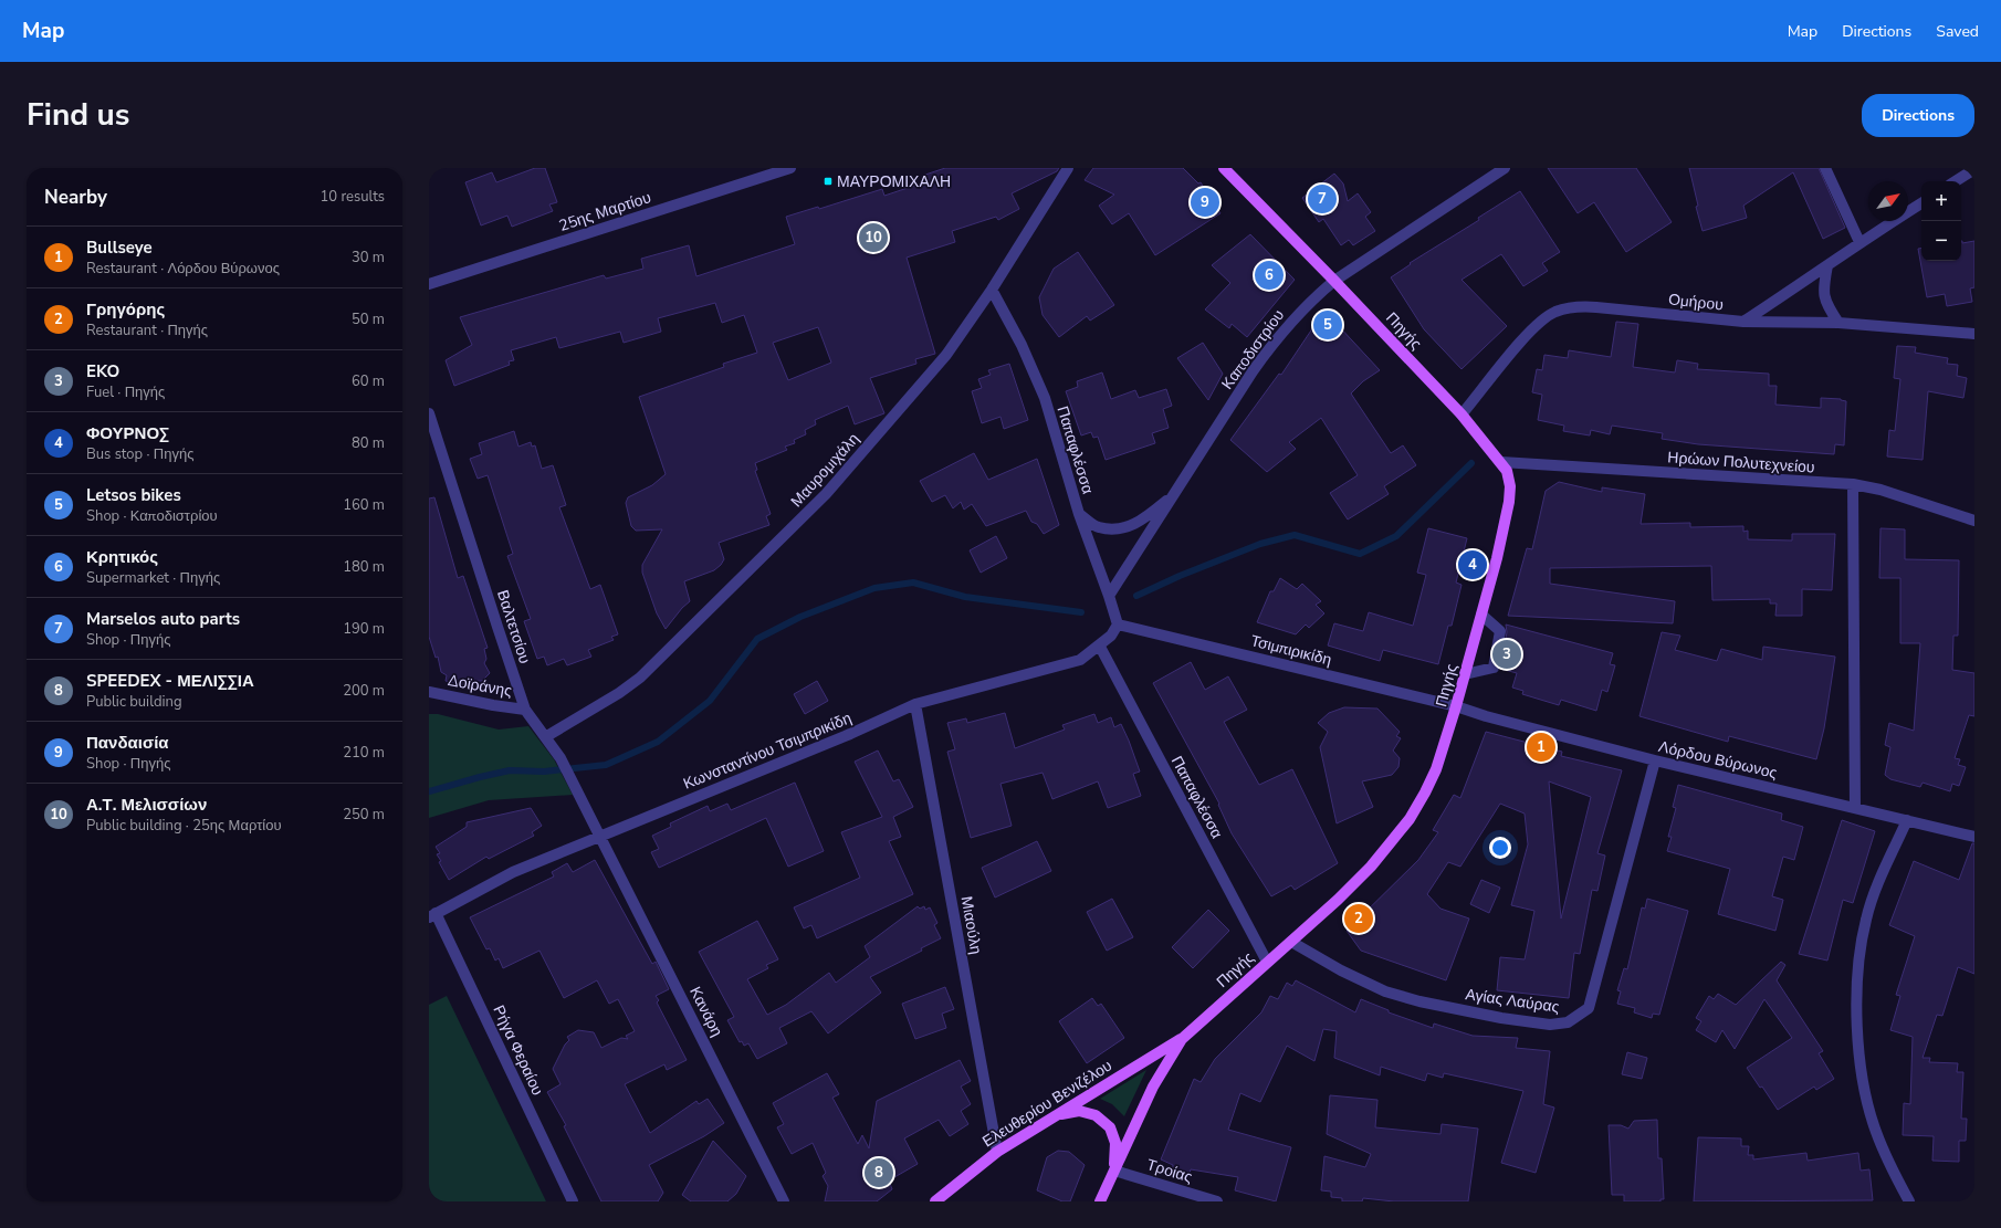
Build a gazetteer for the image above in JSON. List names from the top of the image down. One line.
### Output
{"streets":{"main road":["Πηγής","Ελευθερίου Βενιζέλου"],"street":["25ης Μαρτίου","Ομήρου","Καποδιστρίου","Παπαφλέσσα","Ηρώων Πολυτεχνείου","Μαυρομιχάλη","Βαλτετσίου","Τσιμπιρικίδη","Δοϊράνης","Κωνσταντίνου Τσιμπρικίδη","Λόρδου Βύρωνος","Μιαούλη","Αγίας Λαύρας","Κανάρη","Ρήγα Φεραίου","Τροίας"]},"crossings":[["Ομήρου","Πηγής"],["Πηγής","Καποδιστρίου"],["Πηγής","Παπαφλέσσα"],["Πηγής","Ηρώων Πολυτεχνείου"],["Πηγής","Τσιμπιρικίδη"],["Πηγής","Λόρδου Βύρωνος"],["Πηγής","Αγίας Λαύρας"],["Πηγής","Ελευθερίου Βενιζέλου"],["Πηγής","Τροίας"],["Καποδιστρίου","Παπαφλέσσα"],["Παπαφλέσσα","Μαυρομιχάλη"],["Παπαφλέσσα","Τσιμπιρικίδη"],["Παπαφλέσσα","Κωνσταντίνου Τσιμπρικίδη"],["Μαυρομιχάλη","Βαλτετσίου"],["Βαλτετσίου","Δοϊράνης"],["Βαλτετσίου","Κωνσταντίνου Τσιμπρικίδη"],["Βαλτετσίου","Κανάρη"],["Τσιμπιρικίδη","Κωνσταντίνου Τσιμπρικίδη"],["Τσιμπιρικίδη","Λόρδου Βύρωνος"],["Κωνσταντίνου Τσιμπρικίδη","Μιαούλη"],["Κωνσταντίνου Τσιμπρικίδη","Κανάρη"],["Κωνσταντίνου Τσιμπρικίδη","Ρήγα Φεραίου"],["Λόρδου Βύρωνος","Αγίας Λαύρας"],["Μιαούλη","Ελευθερίου Βενιζέλου"]],"places":{"transit":["ΜΑΥΡΟΜΙΧΑΛΗ"]},"north":"top right","page":{"header":"Map","nav":["Map","Directions","Saved"],"title":"Find us","buttons":"Directions","heading":["Nearby","10 results"],"map_buttons":["+","−"],"pins":["7","9","10","6","5","4","3","1","2","8"],"list":[{"mark":"1","name":"Bullseye","note":"Restaurant · Λόρδου Βύρωνος","value":"30 m"},{"mark":"2","name":"Γρηγόρης","note":"Restaurant · Πηγής","value":"50 m"},{"mark":"3","name":"EKO","note":"Fuel · Πηγής","value":"60 m"},{"mark":"4","name":"ΦΟΥΡΝΟΣ","note":"Bus stop · Πηγής","value":"80 m"},{"mark":"5","name":"Letsos bikes","note":"Shop · Καποδιστρίου","value":"160 m"},{"mark":"6","name":"Κρητικός","note":"Supermarket · Πηγής","value":"180 m"},{"mark":"7","name":"Marselos auto parts","note":"Shop · Πηγής","value":"190 m"},{"mark":"8","name":"SPEEDEX - ΜΕΛΙΣΣΙΑ","note":"Public building","value":"200 m"},{"mark":"9","name":"Πανδαισία","note":"Shop · Πηγής","value":"210 m"},{"mark":"10","name":"Α.Τ. Μελισσίων","note":"Public building · 25ης Μαρτίου","value":"250 m"}]}}
